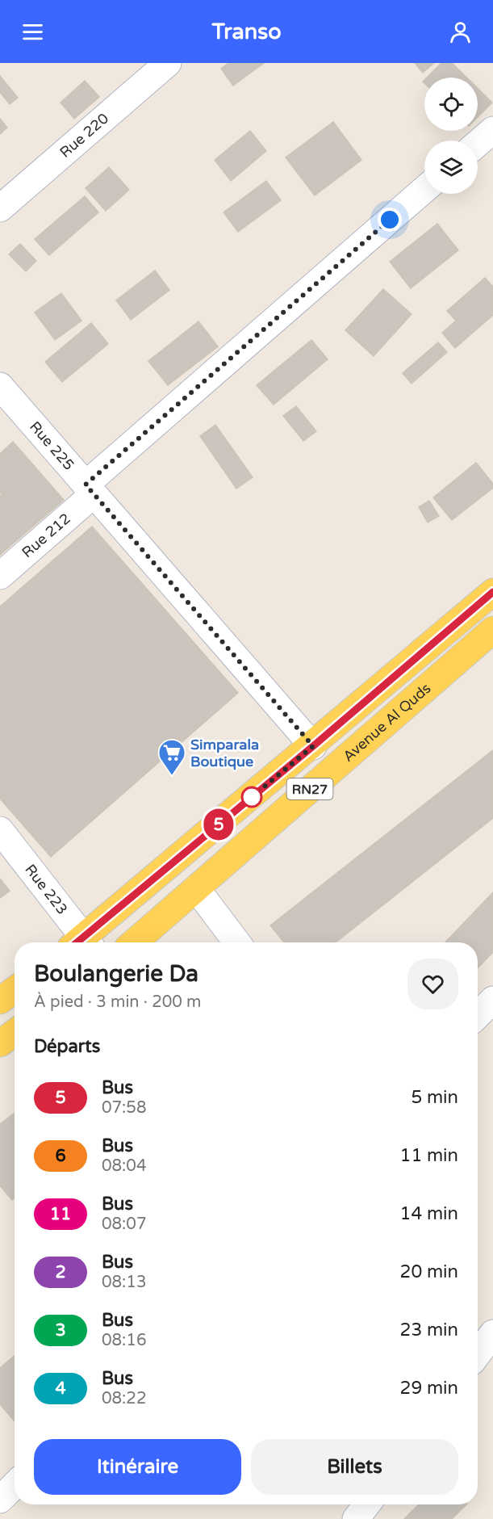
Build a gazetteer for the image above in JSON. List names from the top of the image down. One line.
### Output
{"streets":{"main road":["Avenue Al Quds","RN27"],"street":["Rue 220","Rue 225","Rue 212","Rue 223"]},"crossings":[["Rue 225","Rue 212"],["Rue 225","Avenue Al Quds"]],"places":{"supermarket":["Simparala Boutique"]},"lines":["bus line 5"],"page":{"header":"Transo","on_map":"5","heading":[["Boulangerie Da","À pied · 3 min · 200 m"],"Départs"],"list":[{"mark":"5","name":"Bus","note":"07:58","value":"5 min"},{"mark":"6","name":"Bus","note":"08:04","value":"11 min"},{"mark":"11","name":"Bus","note":"08:07","value":"14 min"},{"mark":"2","name":"Bus","note":"08:13","value":"20 min"},{"mark":"3","name":"Bus","note":"08:16","value":"23 min"},{"mark":"4","name":"Bus","note":"08:22","value":"29 min"}],"buttons":["Itinéraire","Billets"]}}
